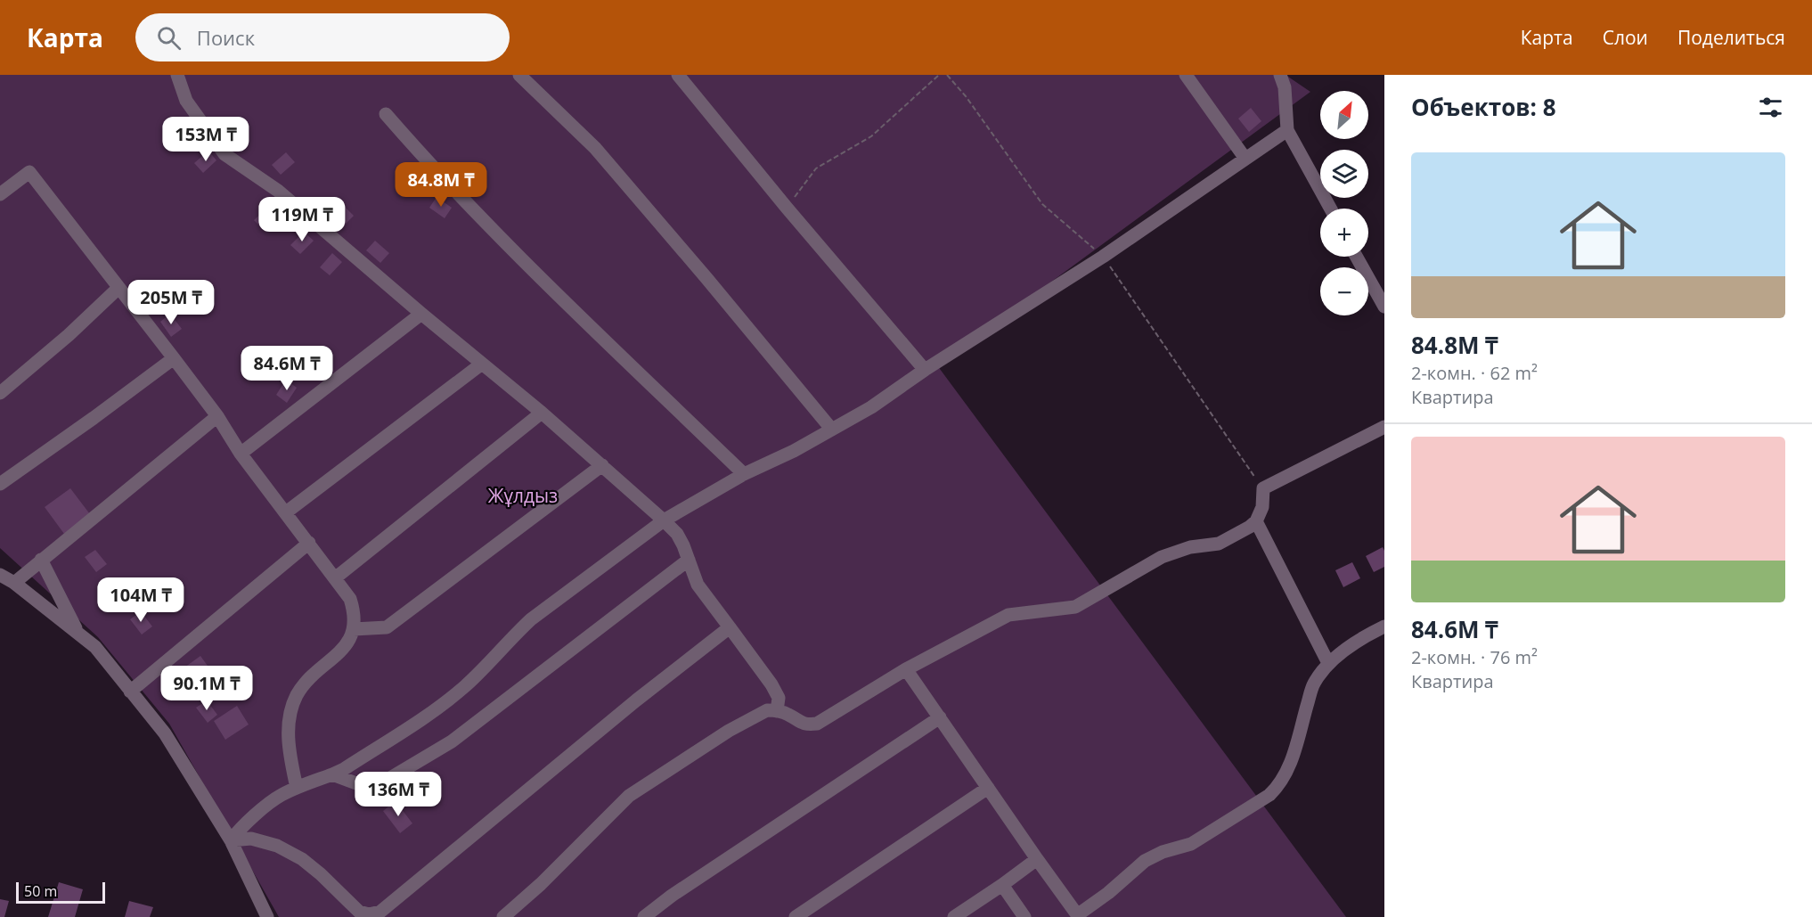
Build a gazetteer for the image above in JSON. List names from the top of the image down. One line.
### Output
{"parks":["Жұлдыз"],"scale_bar":"50 m","north":"top right","page":{"header":"Карта","search":"Поиск","nav":["Карта","Слои","Поделиться"],"heading":"Объектов: 8","map_buttons":["+","−"],"price":["153M ₸","84.8M ₸","119M ₸","205M ₸","84.6M ₸","104M ₸","90.1M ₸","136M ₸"],"list":[{"name":"84.8M ₸","note":"2-комн. · 62 m² · Квартира"},{"name":"84.6M ₸","note":"2-комн. · 76 m² · Квартира"}],"scale":"50 m"}}
